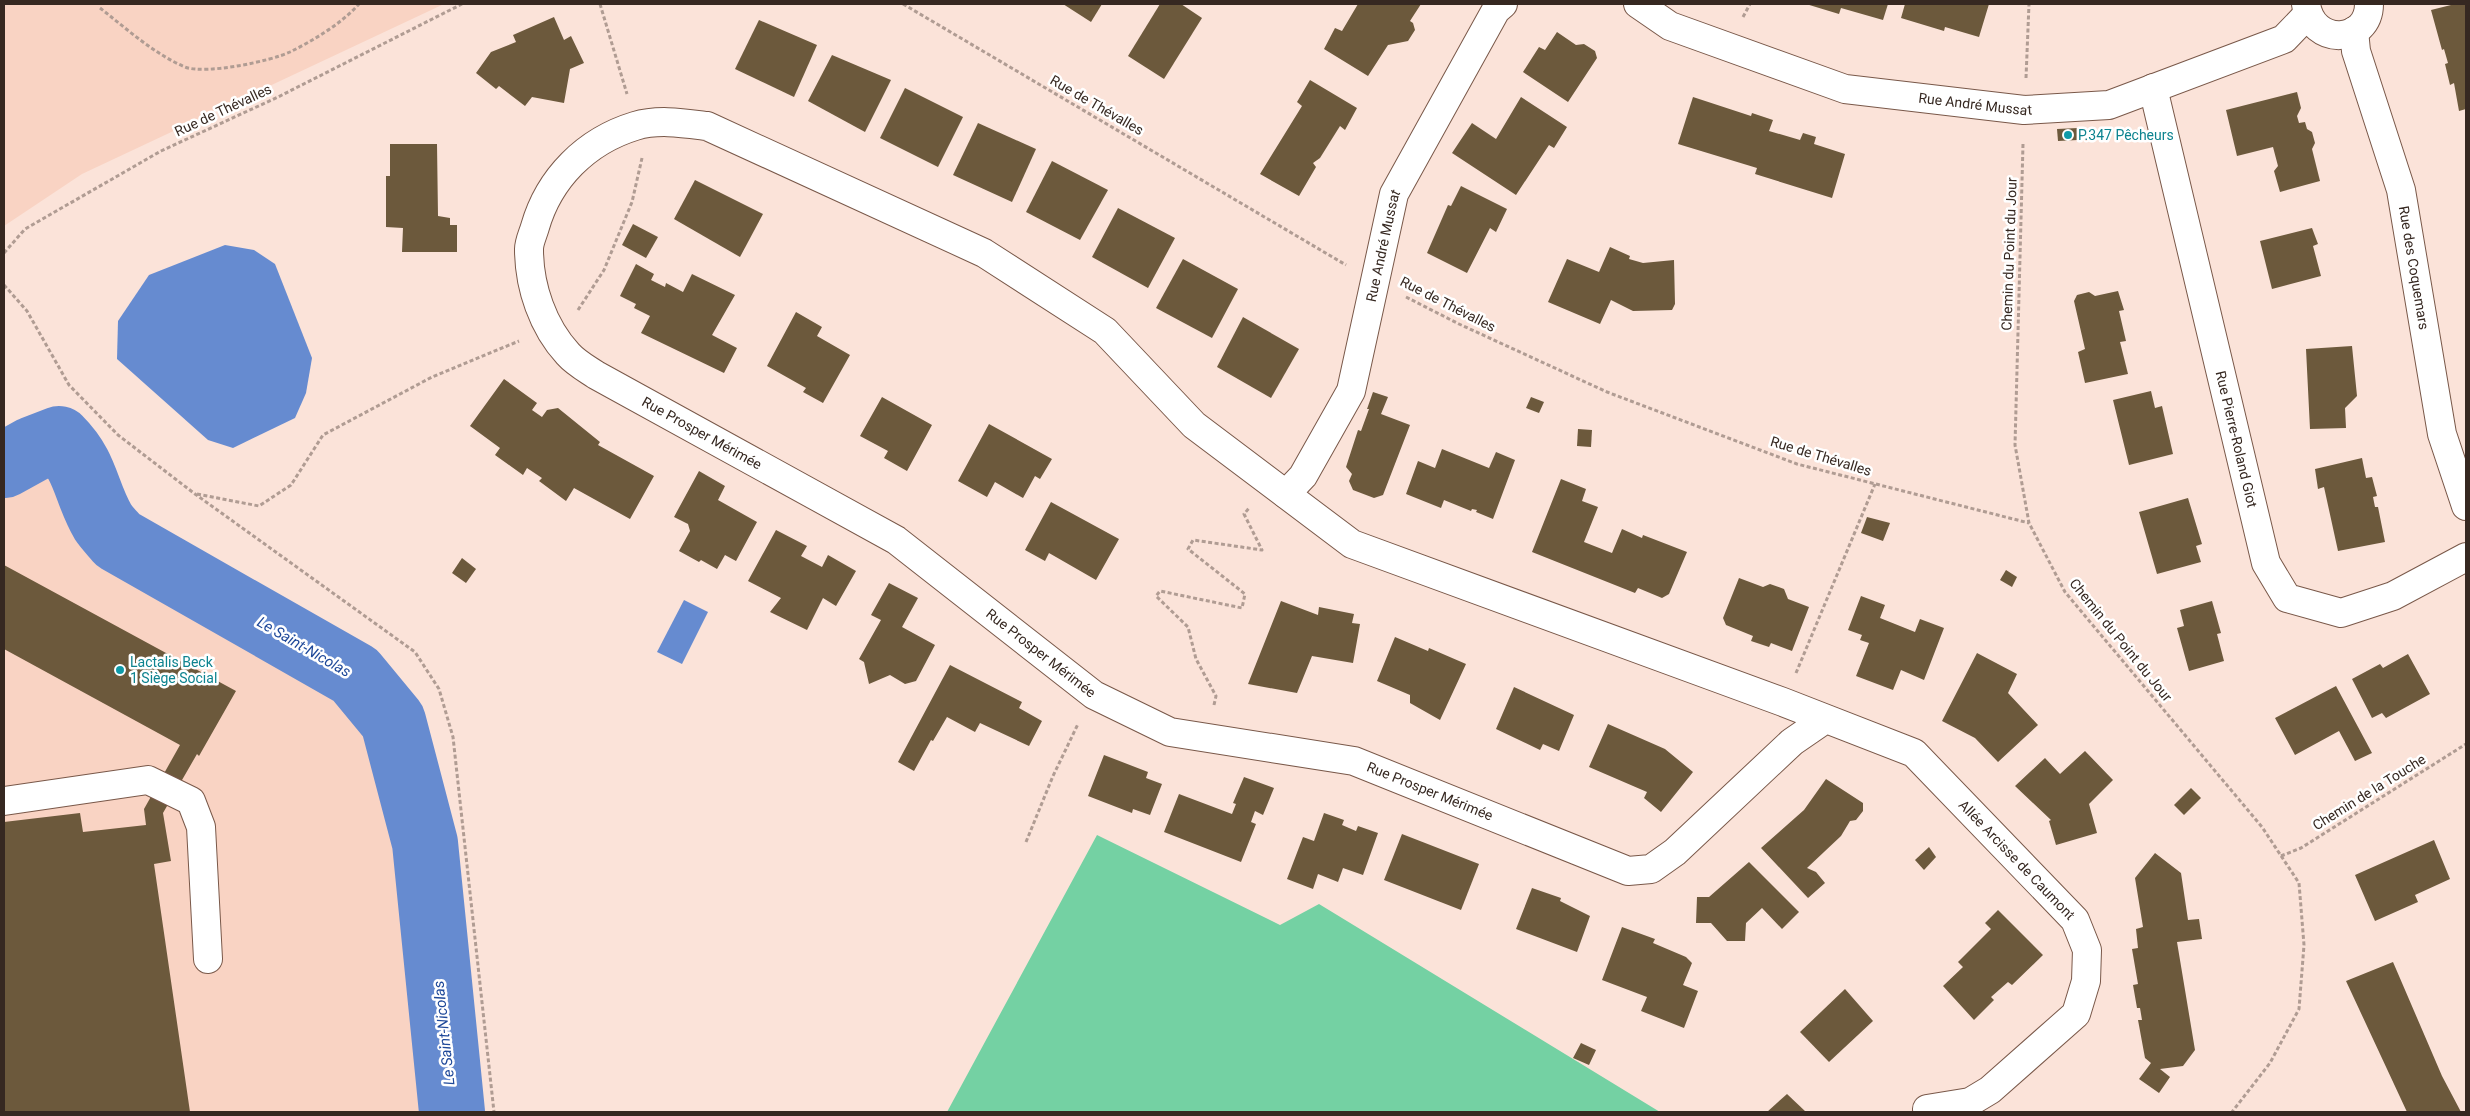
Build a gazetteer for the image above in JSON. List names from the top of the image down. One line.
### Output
{"streets":{"street":["Rue André Mussat","Rue des Coquemars","Rue Prosper Mérimée","Rue Pierre-Roland Giot","Allée Arcisse de Caumont"],"path":["Rue de Thévalles","Chemin du Point du Jour","Chemin de la Touche"]},"crossings":[["Rue André Mussat","Rue de Thévalles"],["Rue André Mussat","Chemin du Point du Jour"],["Rue André Mussat","Rue Prosper Mérimée"],["Rue André Mussat","Rue Pierre-Roland Giot"],["Rue de Thévalles","Chemin du Point du Jour"],["Chemin du Point du Jour","Chemin de la Touche"],["Rue Prosper Mérimée","Allée Arcisse de Caumont"]],"water":["Le Saint-Nicolas"],"places":["P.347 Pêcheurs","Lactalis Beck 1 Siège Social"]}
